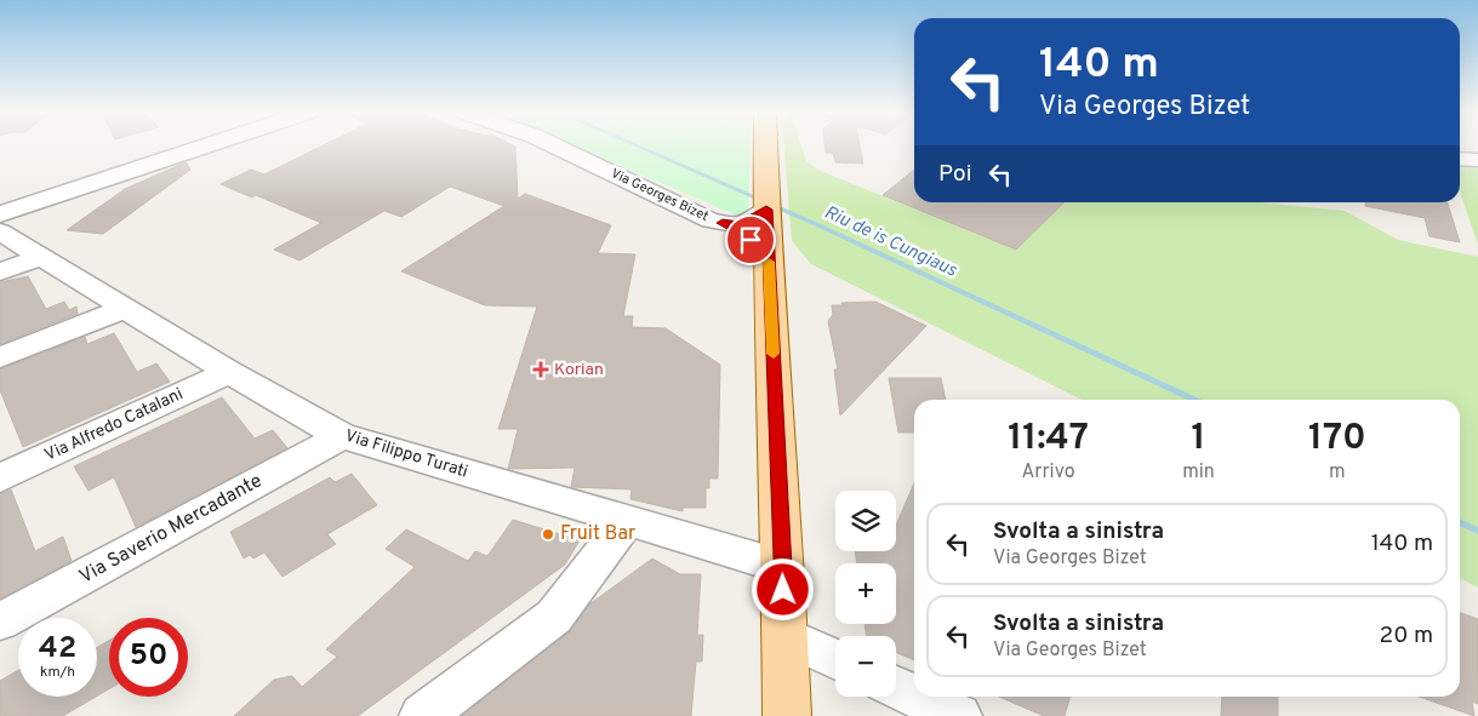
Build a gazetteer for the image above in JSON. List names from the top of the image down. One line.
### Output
{"streets":{"street":["Via Georges Bizet","Via Alfredo Catalani","Via Filippo Turati","Via Saverio Mercadante"]},"crossings":[["Via Alfredo Catalani","Via Filippo Turati"],["Via Filippo Turati","Via Saverio Mercadante"]],"water":["Riu de is Cungiaus"],"places":{"health":["Korian"],"other":["Fruit Bar"]},"page":{"turn":["140 m","Via Georges Bizet"],"then":"Poi","eta":["11:47","Arrivo","1","min","170","m"],"map_buttons":["+","−"],"list":[{"name":"Svolta a sinistra","note":"Via Georges Bizet","value":"140 m"},{"name":"Svolta a sinistra","note":"Via Georges Bizet","value":"20 m"}],"speed":"42 km/h","limit":"50"}}
